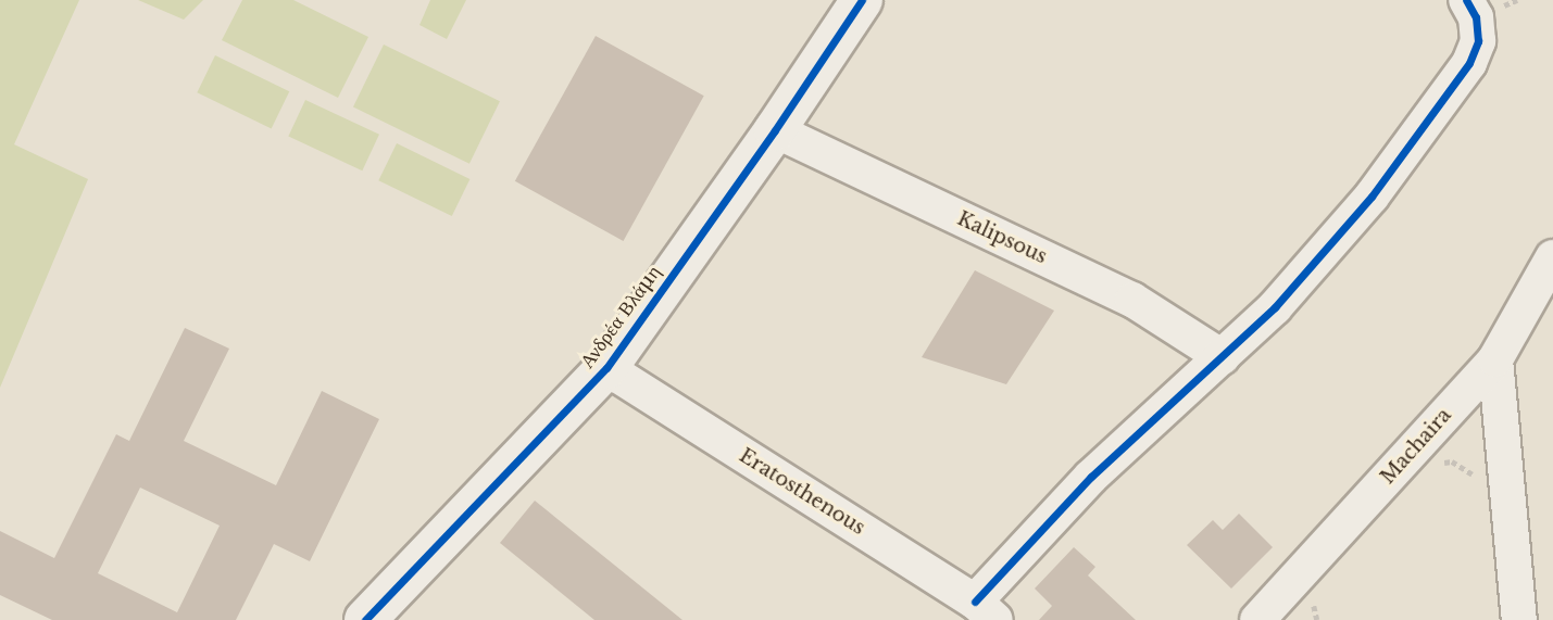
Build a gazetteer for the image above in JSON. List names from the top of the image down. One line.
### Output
{"streets":{"street":["Kalipsous","Ανδρέα Βλάμη","Machaira","Eratosthenous"]},"crossings":[["Kalipsous","Ανδρέα Βλάμη"],["Ανδρέα Βλάμη","Eratosthenous"]]}
